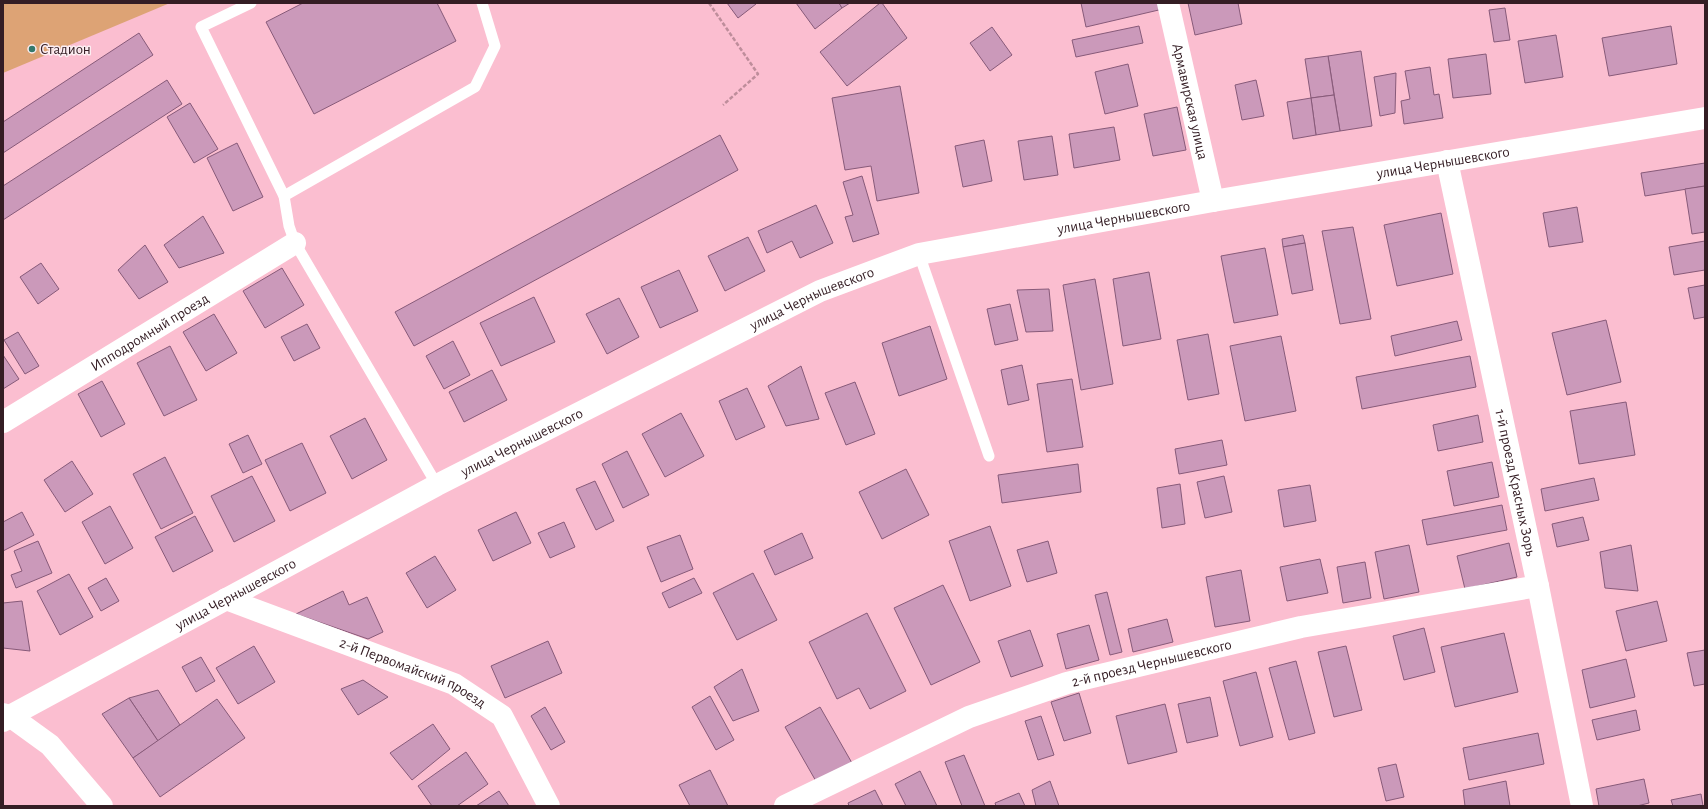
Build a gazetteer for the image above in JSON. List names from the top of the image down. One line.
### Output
{"streets":{"street":["Армавирская улица","улица Чернышевского","Ипподромный проезд","1-й проезд Красных Зорь","2-й проезд Чернышевского","2-й Первомайский проезд"]},"crossings":[["Армавирская улица","улица Чернышевского"],["улица Чернышевского","1-й проезд Красных Зорь"],["улица Чернышевского","2-й Первомайский проезд"],["1-й проезд Красных Зорь","2-й проезд Чернышевского"]],"places":["Стадион"]}
